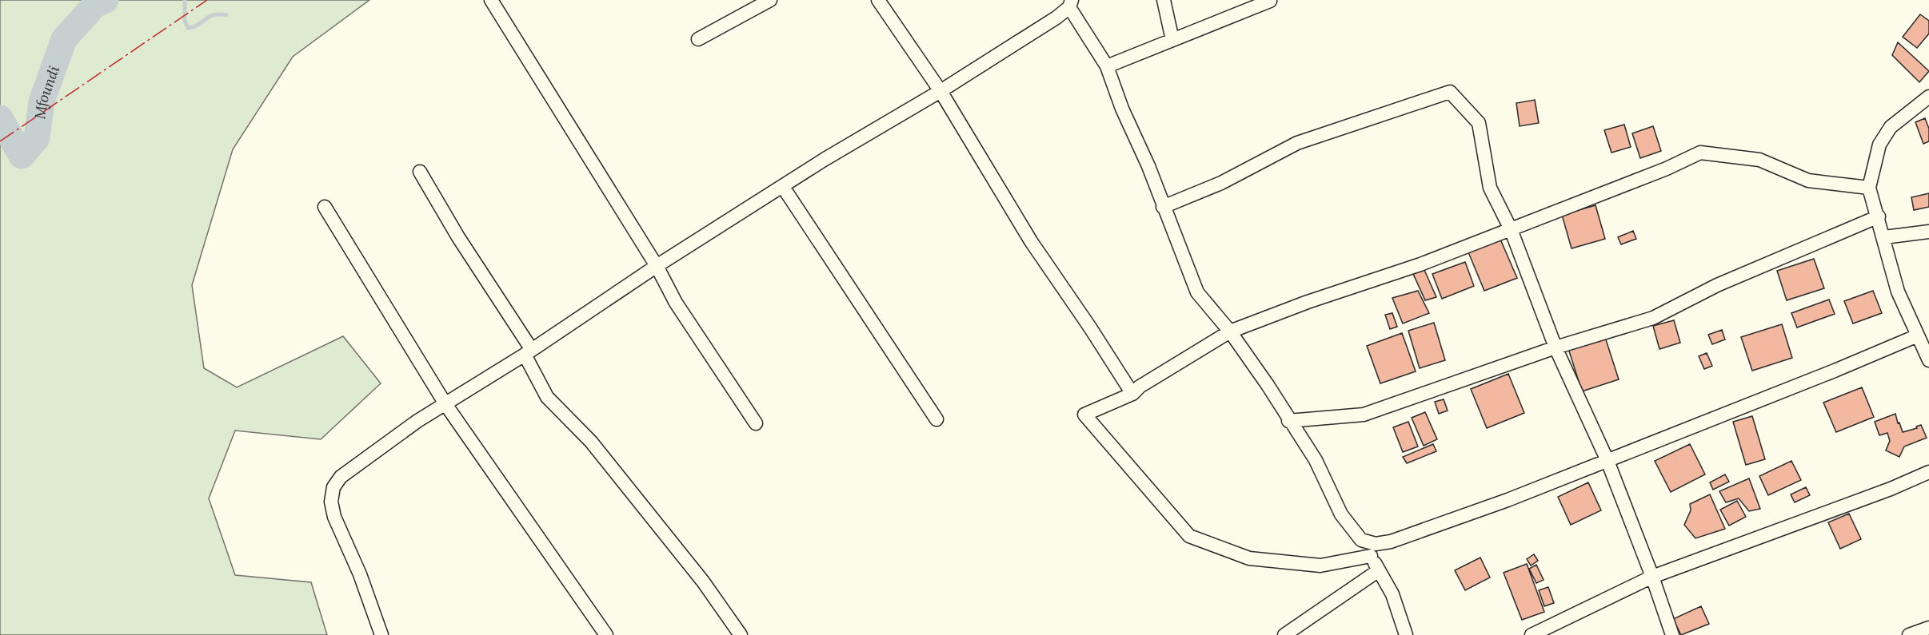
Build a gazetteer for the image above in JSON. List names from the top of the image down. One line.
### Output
{"water":["Mfoundi"]}
